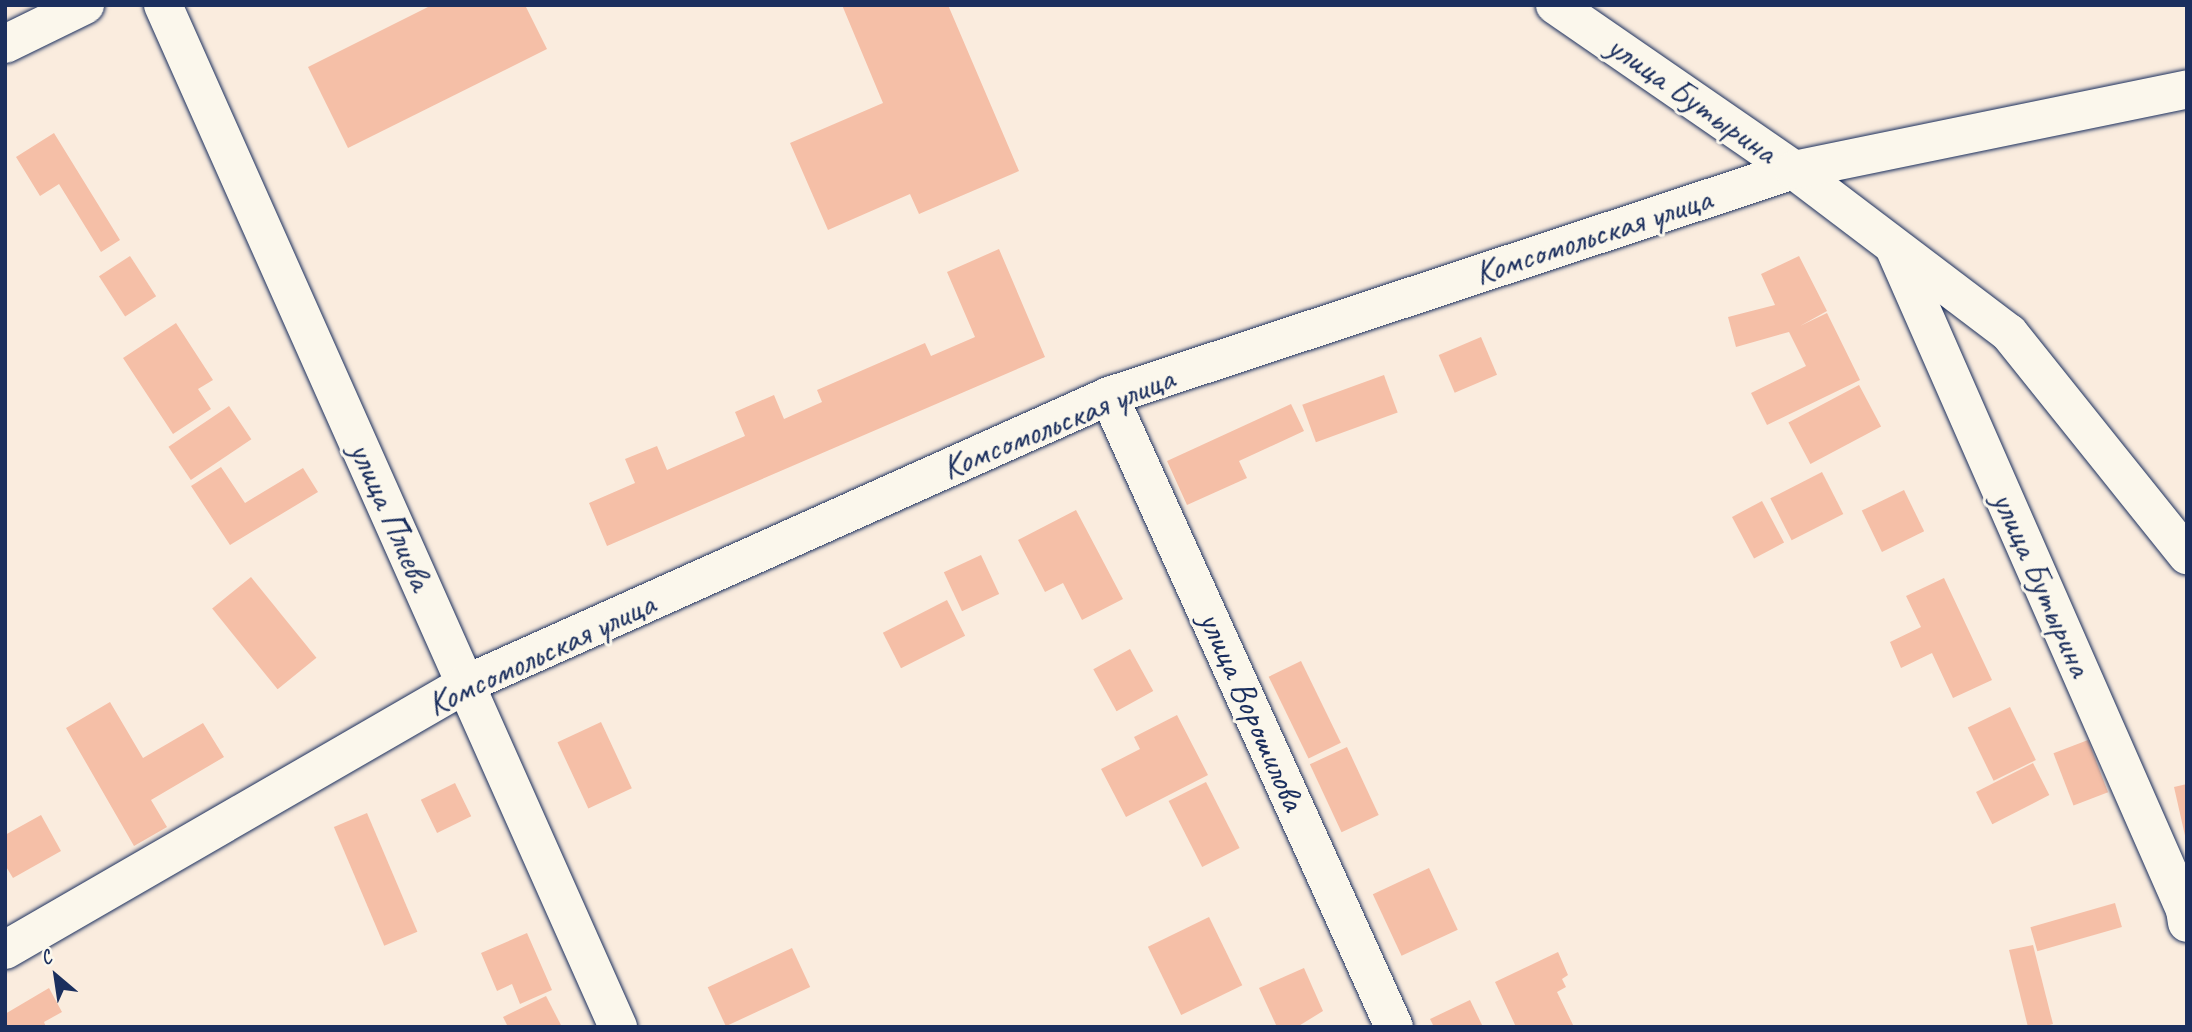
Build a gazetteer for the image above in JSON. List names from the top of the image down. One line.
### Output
{"streets":{"street":["улица Бутырина","Комсомольская улица","улица Плиева","улица Ворошилова"]},"crossings":[["улица Бутырина","Комсомольская улица"],["Комсомольская улица","улица Плиева"],["Комсомольская улица","улица Ворошилова"]],"north":"top left"}
